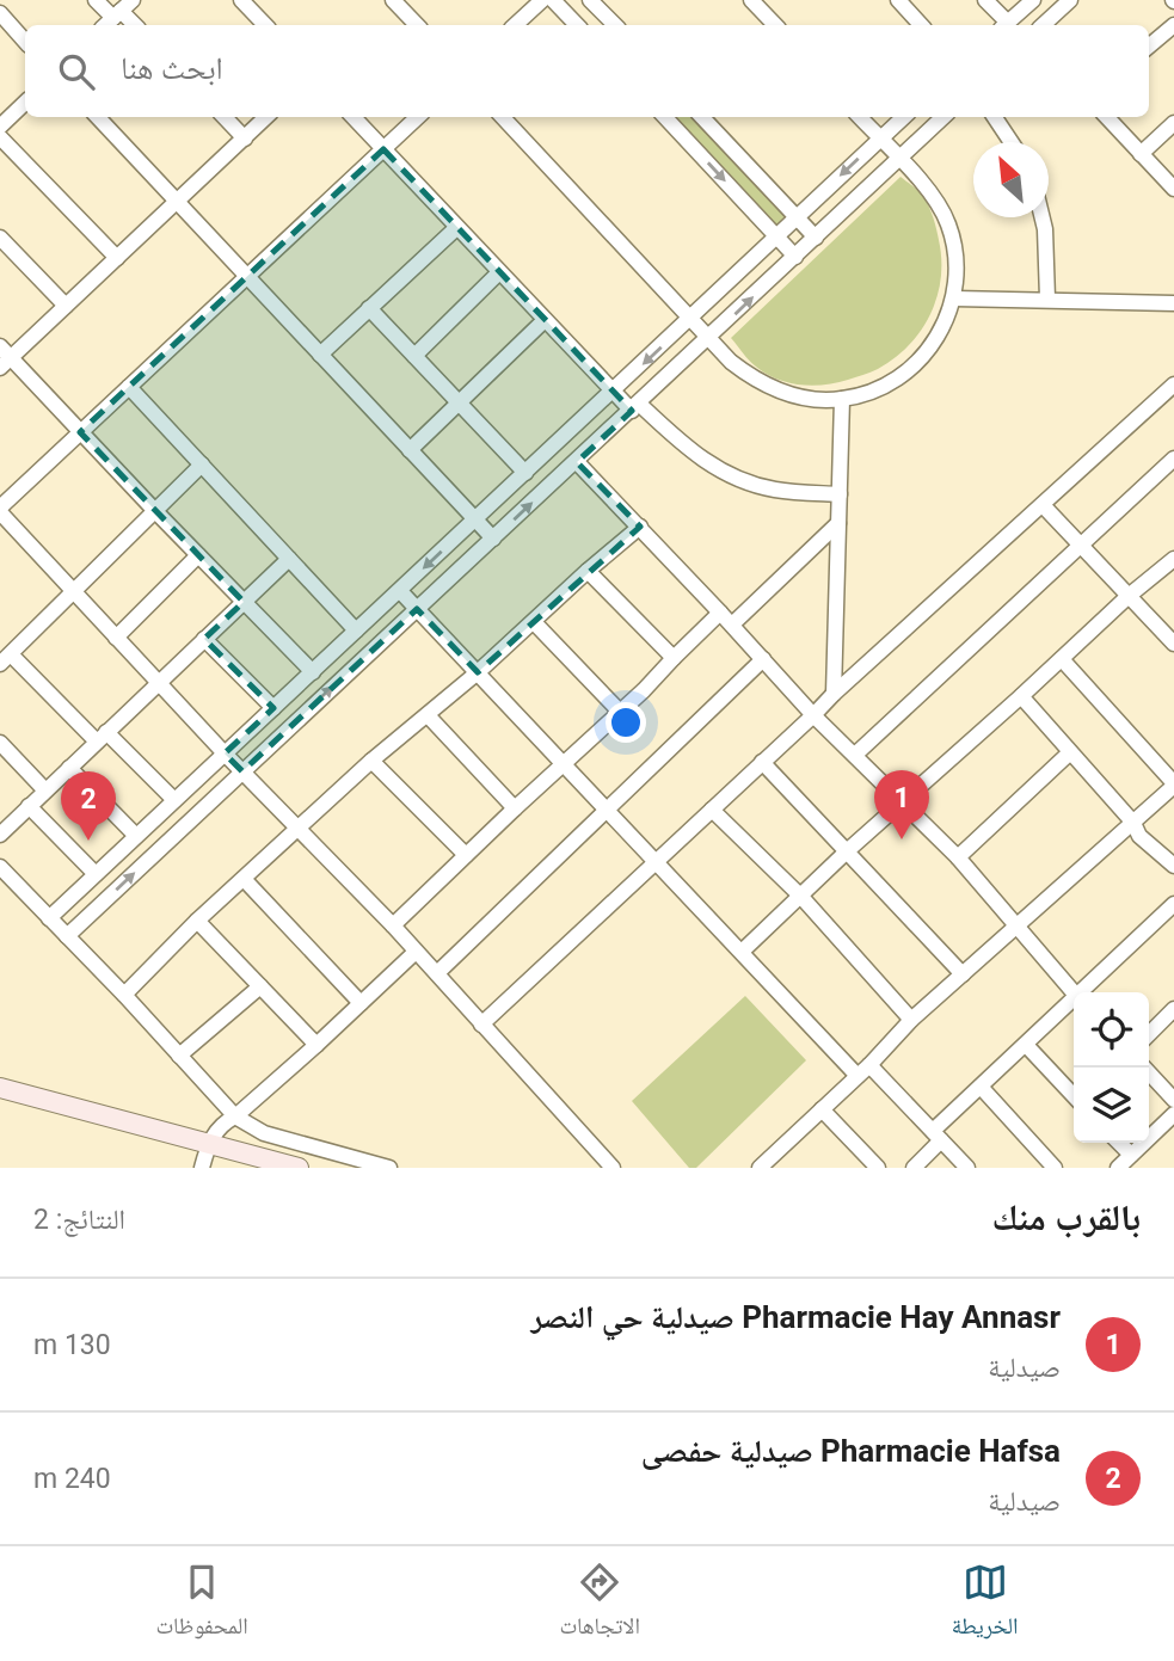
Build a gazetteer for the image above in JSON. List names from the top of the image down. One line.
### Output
{"north":"top left","page":{"search":"ابحث هنا","pins":["1","2"],"heading":["بالقرب منك","النتائج: 2"],"list":[{"mark":"1","name":"Pharmacie Hay Annasr صيدلية حي النصر","note":"صيدلية","value":"130 m"},{"mark":"2","name":"Pharmacie Hafsa صيدلية حفصى","note":"صيدلية","value":"240 m"}],"nav":["الخريطة","الاتجاهات","المحفوظات"]}}
